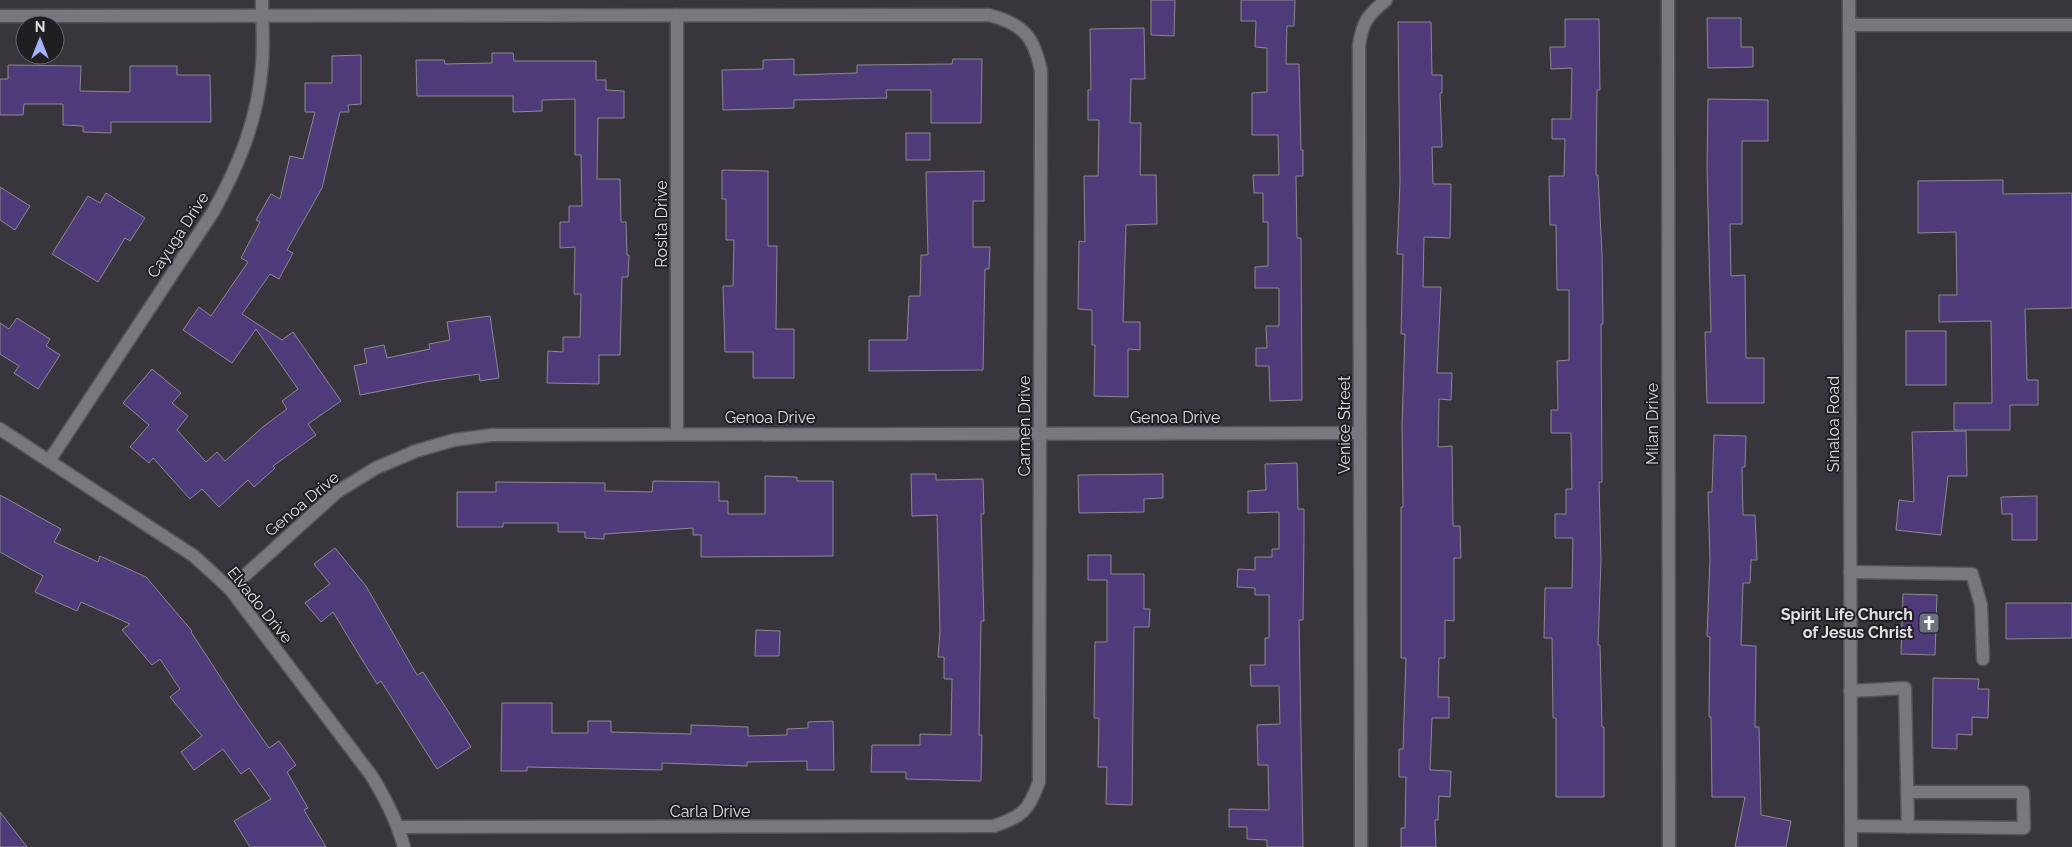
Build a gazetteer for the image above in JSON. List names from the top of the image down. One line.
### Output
{"streets":{"street":["Rosita Drive","Cayuga Drive","Genoa Drive","Milan Drive","Sinaloa Road","Venice Street","Carmen Drive","Elvado Drive","Carla Drive"]},"crossings":[["Rosita Drive","Genoa Drive"],["Rosita Drive","Carmen Drive"],["Cayuga Drive","Elvado Drive"],["Genoa Drive","Venice Street"],["Genoa Drive","Carmen Drive"],["Genoa Drive","Elvado Drive"],["Carmen Drive","Carla Drive"],["Elvado Drive","Carla Drive"]],"places":{"church":["Spirit Life Church of Jesus Christ"]},"north":"top"}
